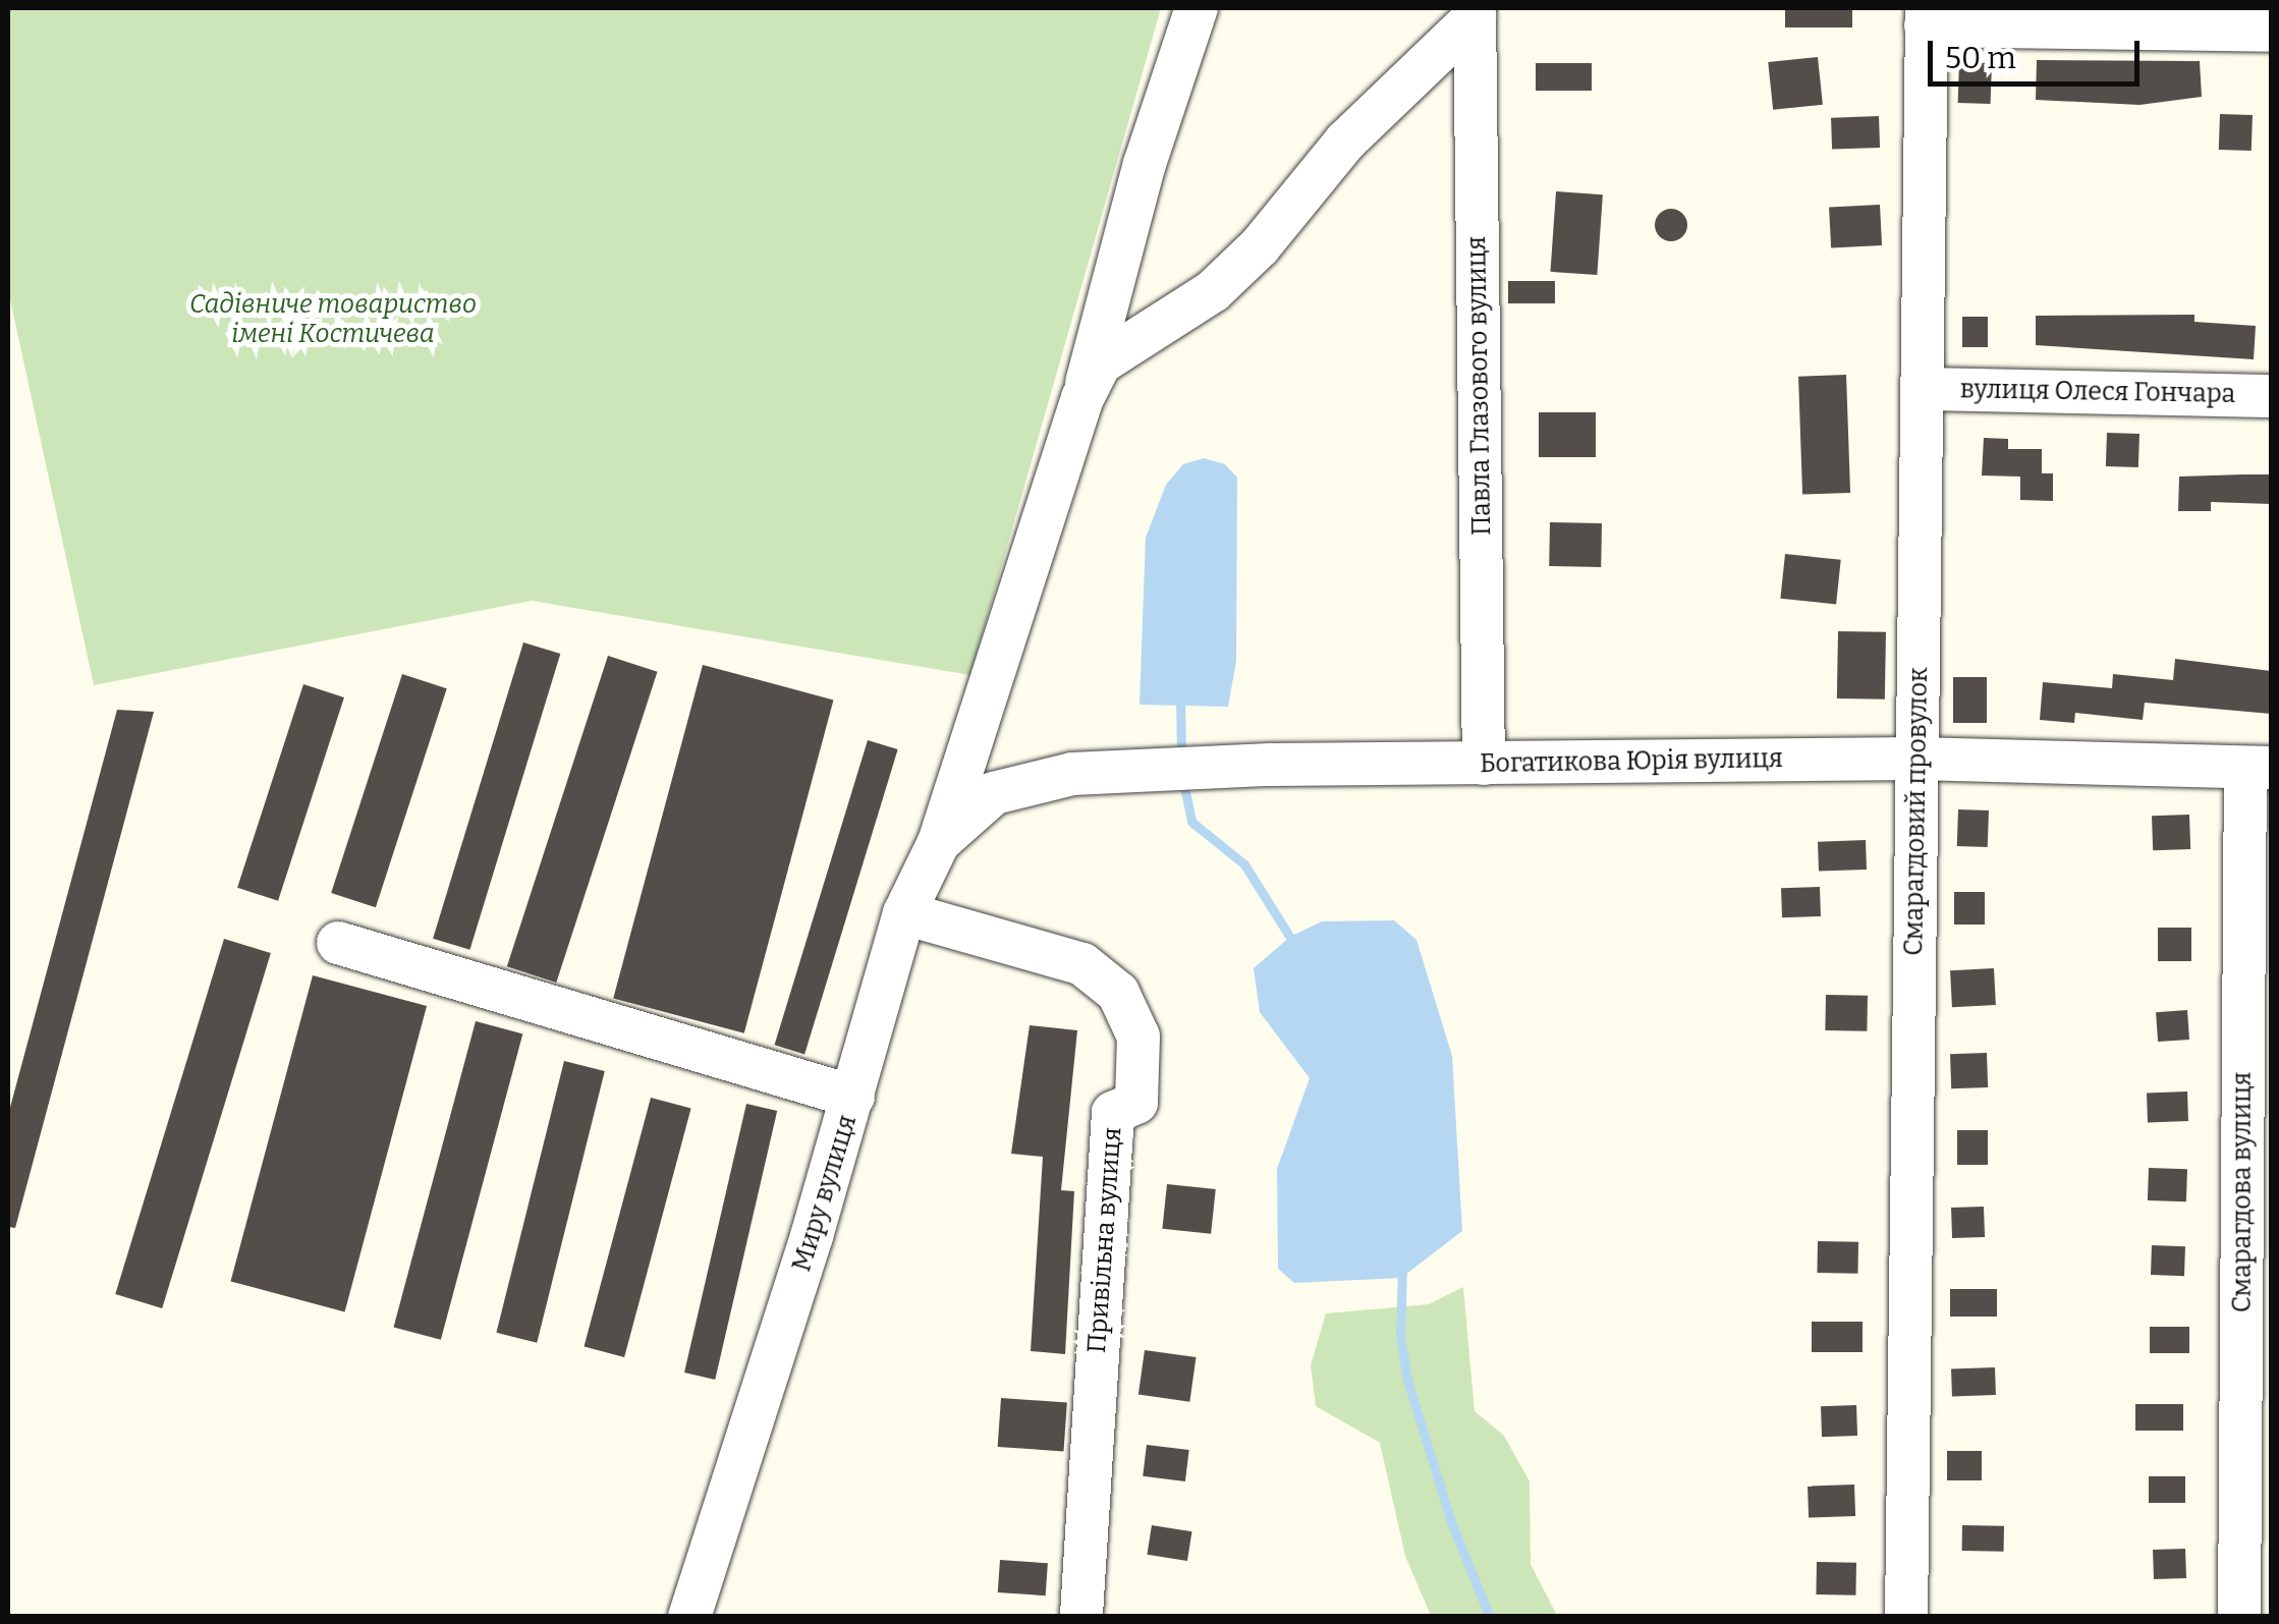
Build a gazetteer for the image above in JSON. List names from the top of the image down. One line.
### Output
{"streets":{"street":["Павла Глазового вулиця","вулиця Олеся Гончара","Богатикова Юрія вулиця","Смарагдовий провулок","Смарагдова вулиця","Миру вулиця","Привільна вулиця"]},"crossings":[["Павла Глазового вулиця","Богатикова Юрія вулиця"],["вулиця Олеся Гончара","Смарагдовий провулок"],["Богатикова Юрія вулиця","Смарагдовий провулок"],["Богатикова Юрія вулиця","Смарагдова вулиця"],["Богатикова Юрія вулиця","Миру вулиця"],["Миру вулиця","Привільна вулиця"]],"parks":["Садівниче товариство імені Костичева"],"scale_bar":"50 m"}
